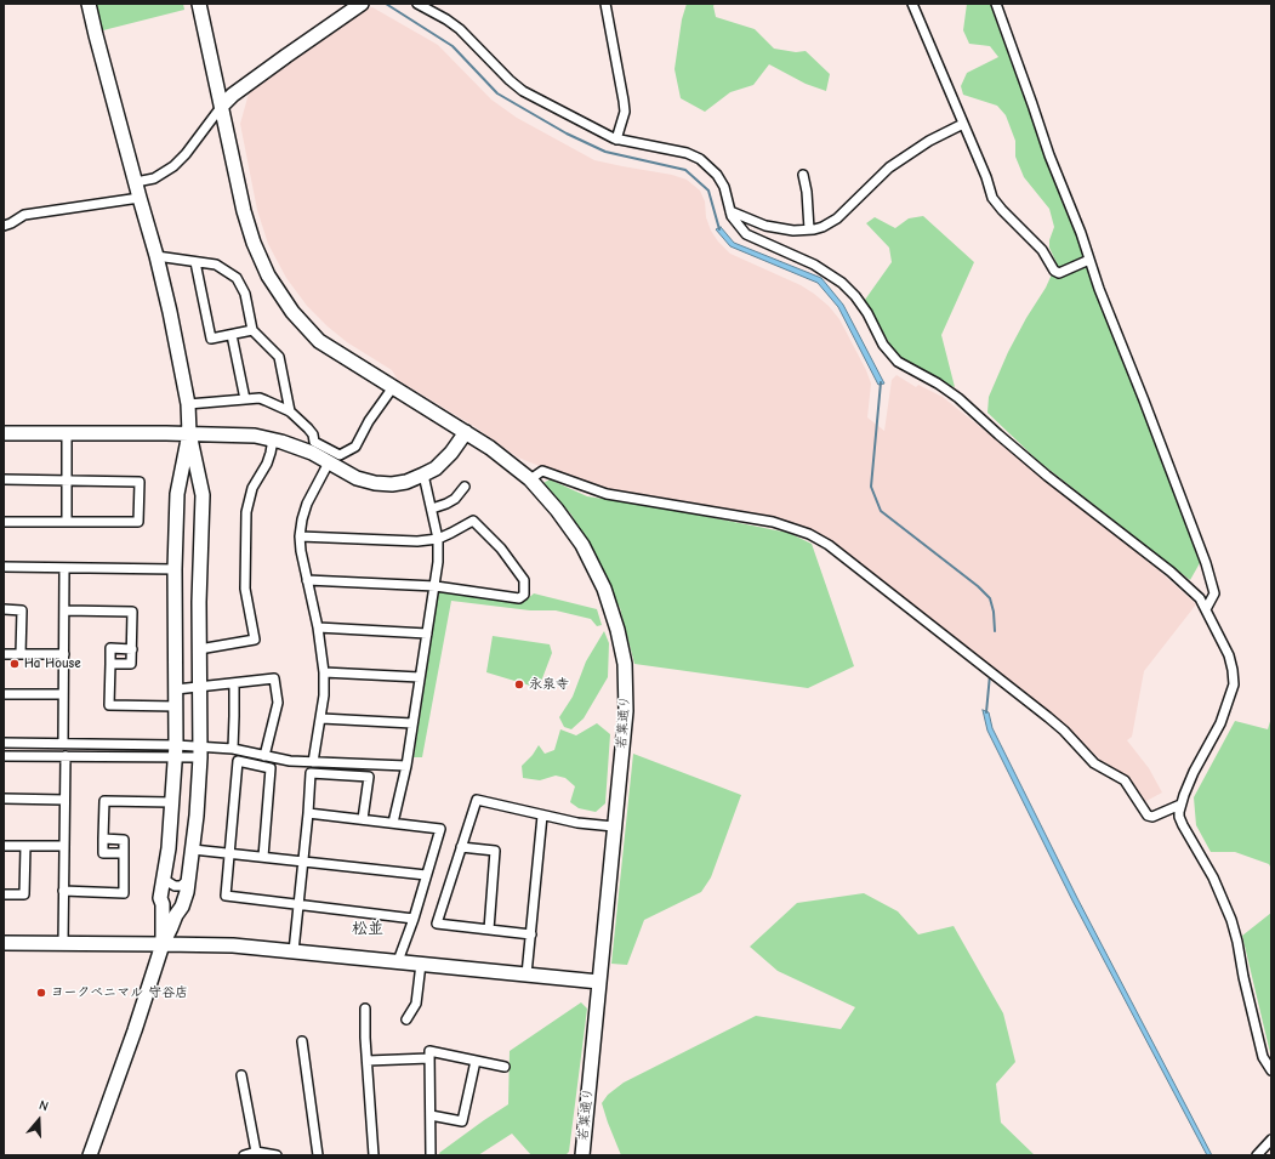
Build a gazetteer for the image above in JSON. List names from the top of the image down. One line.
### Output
{"streets":{"street":["若葉通り"]},"districts":["松並"],"places":["Ha House","永泉寺","ヨークベニマル 守谷店"],"north":"top"}
